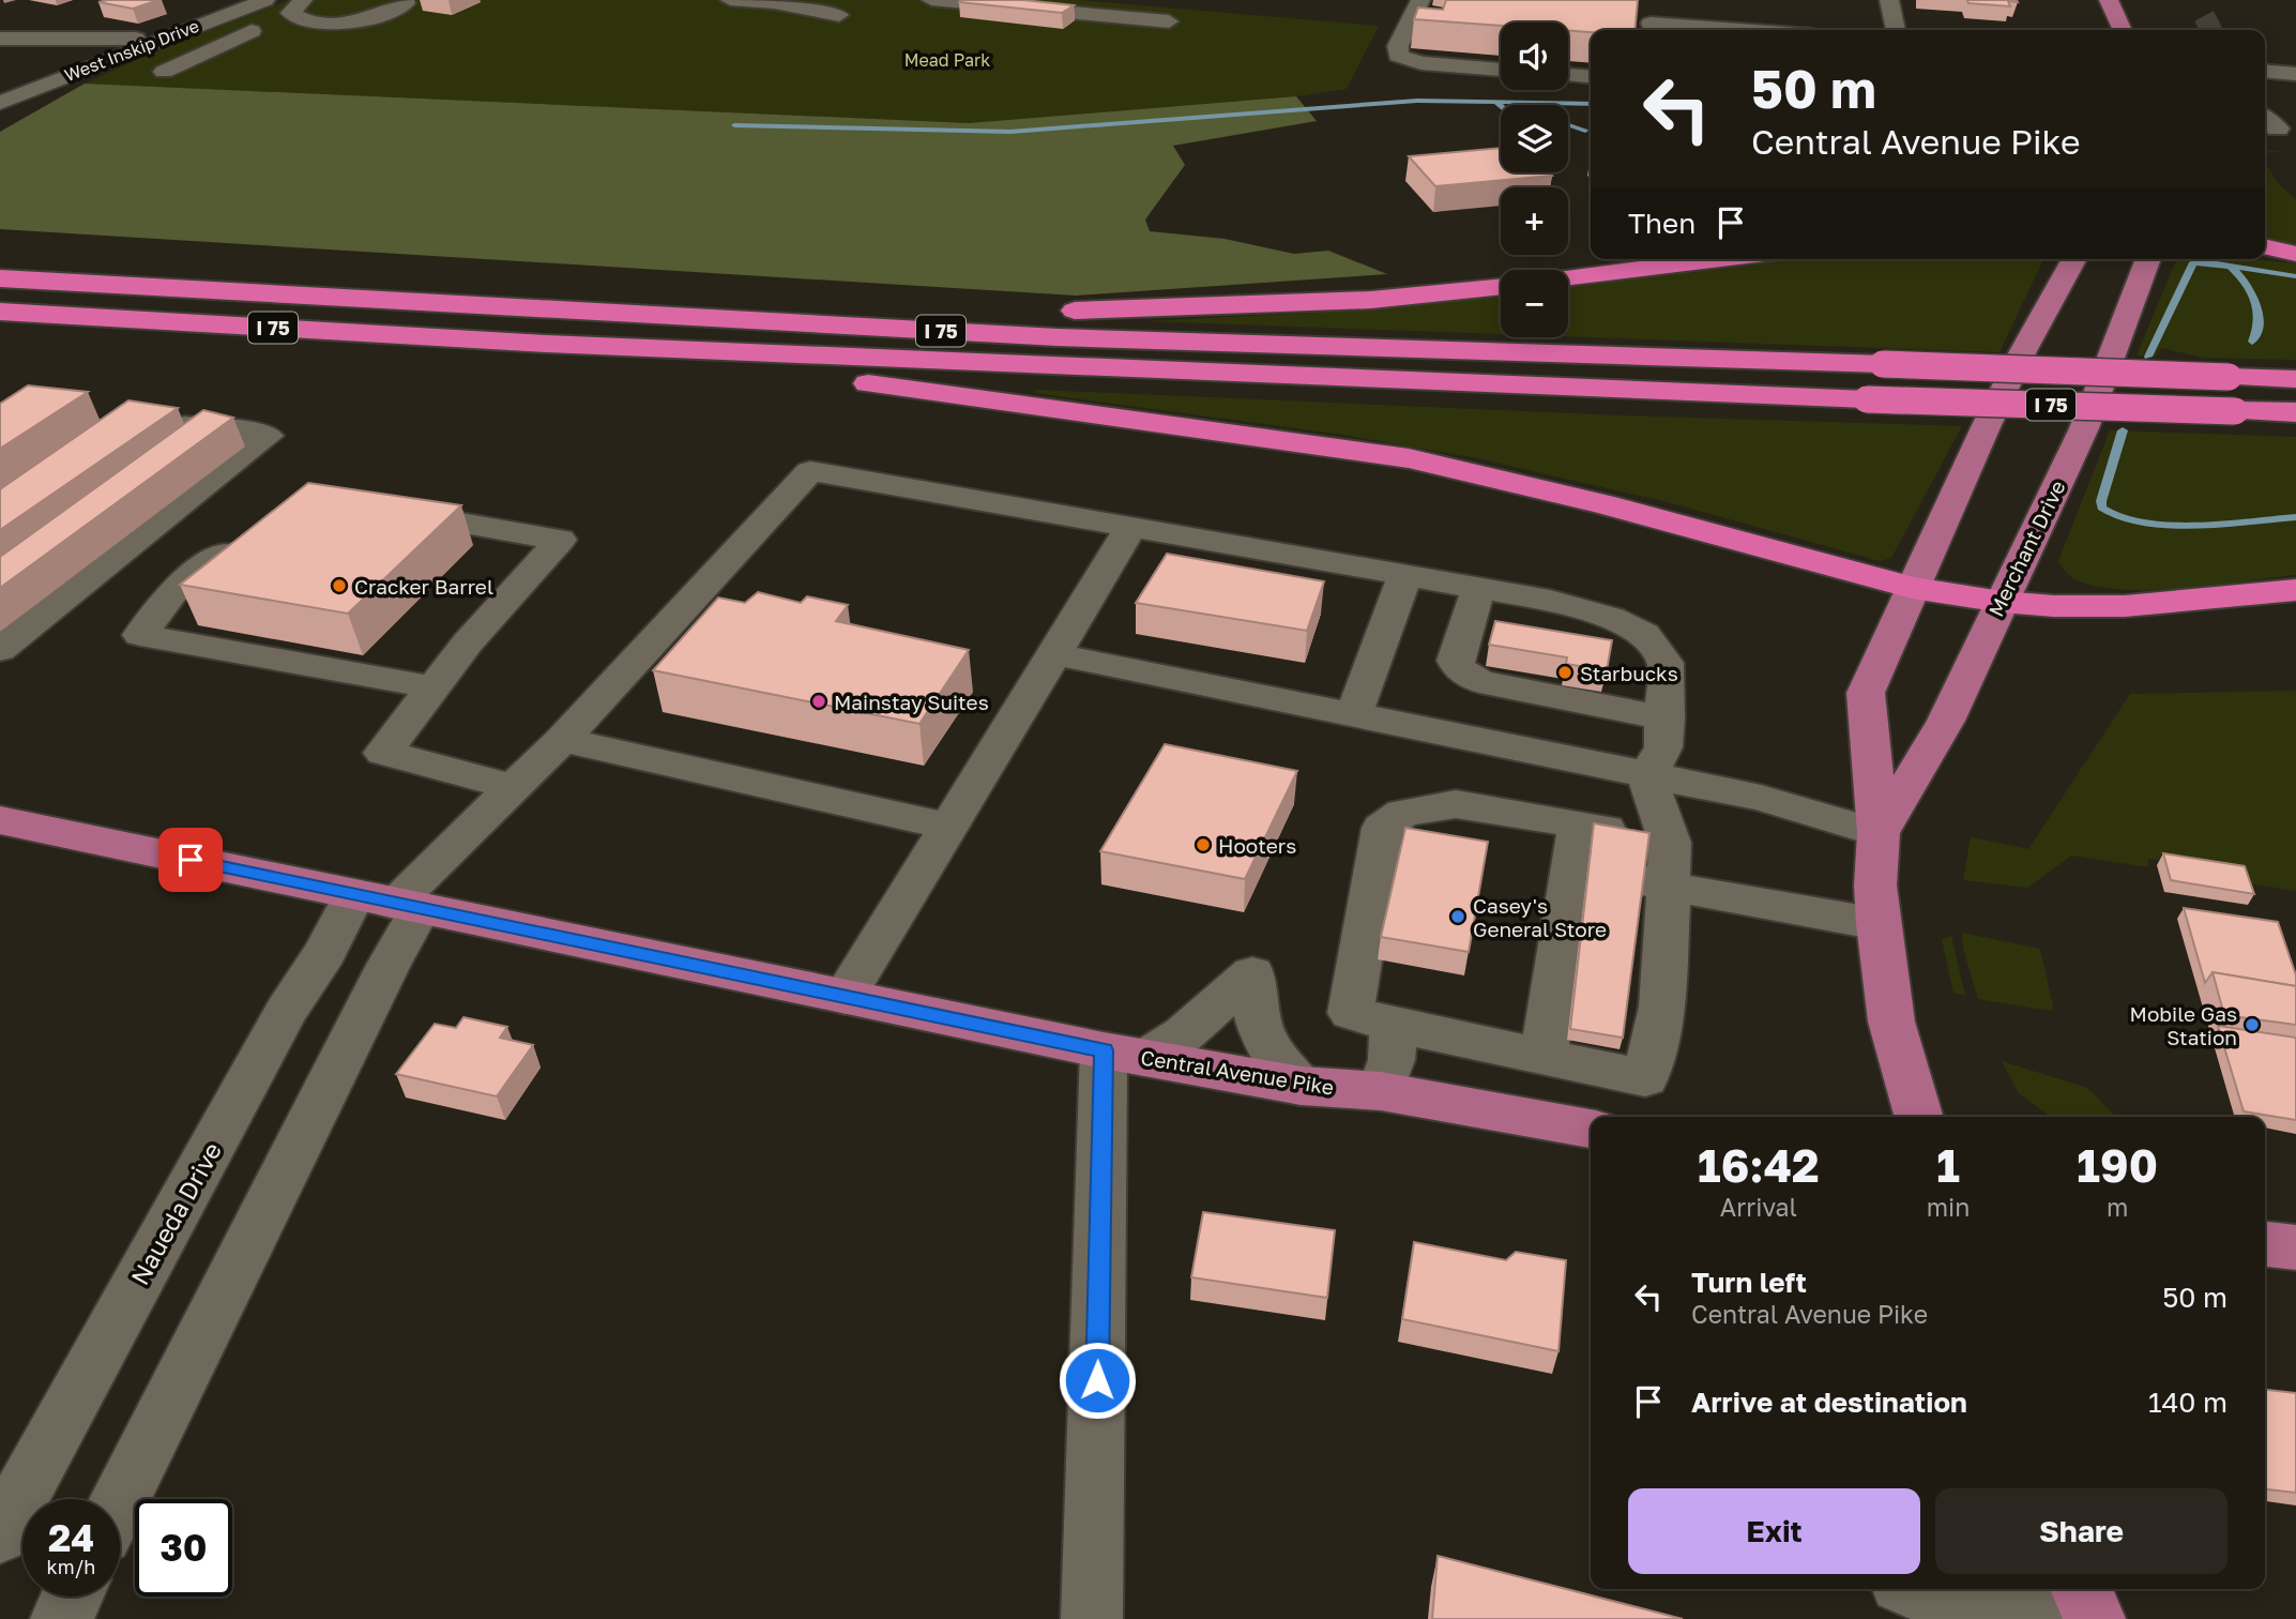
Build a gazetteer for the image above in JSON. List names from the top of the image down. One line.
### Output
{"streets":{"highway":["I 75"],"main road":["Merchant Drive","Central Avenue Pike"],"street":["West Inskip Drive","Naueda Drive"]},"crossings":[["Central Avenue Pike","Naueda Drive"]],"parks":["Mead Park"],"places":["Cracker Barrel","Starbucks","Mainstay Suites","Hooters","Casey's General Store","Mobile Gas Station"],"page":{"map_buttons":["+","−"],"turn":["50 m","Central Avenue Pike"],"then":"Then","eta":["16:42","Arrival","1","min","190","m"],"list":[{"name":"Turn left","note":"Central Avenue Pike","value":"50 m"},{"name":"Arrive at destination","value":"140 m"}],"buttons":["Exit","Share"],"speed":"24 km/h","limit":"30"}}
